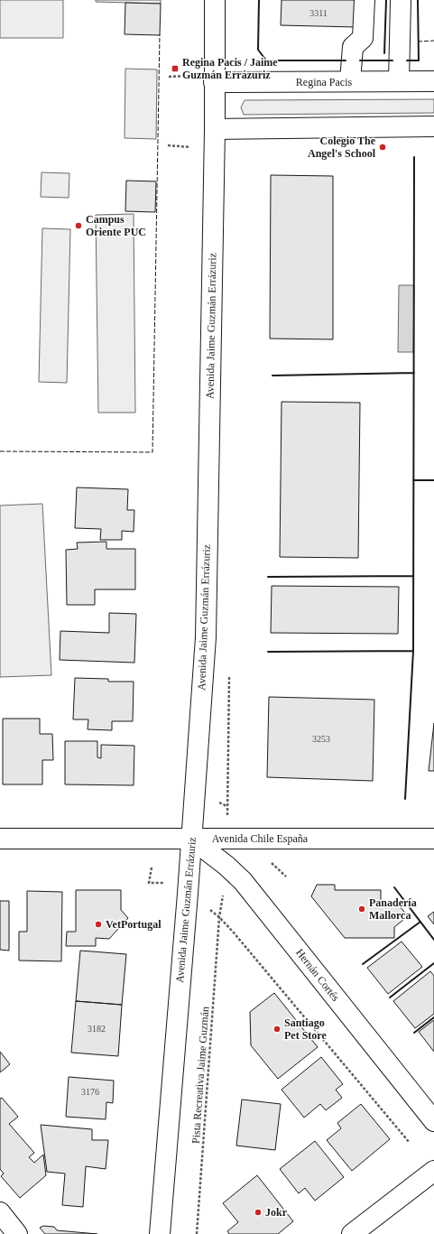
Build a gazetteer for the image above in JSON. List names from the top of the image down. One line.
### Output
{"streets":{"street":["Regina Pacis","Avenida Jaime Guzmán Errázuriz","Avenida Chile España","Hernán Cortés"],"path":["Pista Recreativa Jaime Guzmán"]},"crossings":[["Regina Pacis","Avenida Jaime Guzmán Errázuriz"],["Avenida Jaime Guzmán Errázuriz","Avenida Chile España"],["Avenida Jaime Guzmán Errázuriz","Hernán Cortés"],["Avenida Chile España","Hernán Cortés"]],"places":{"transit":["Regina Pacis / Jaime Guzmán Errázuriz"],"other":["Colegio The Angel's School","Campus Oriente PUC","Panadería Mallorca","VetPortugal","Santiago Pet Store","Jokr"]},"house_numbers":["3311","3253","3182","3176"]}
